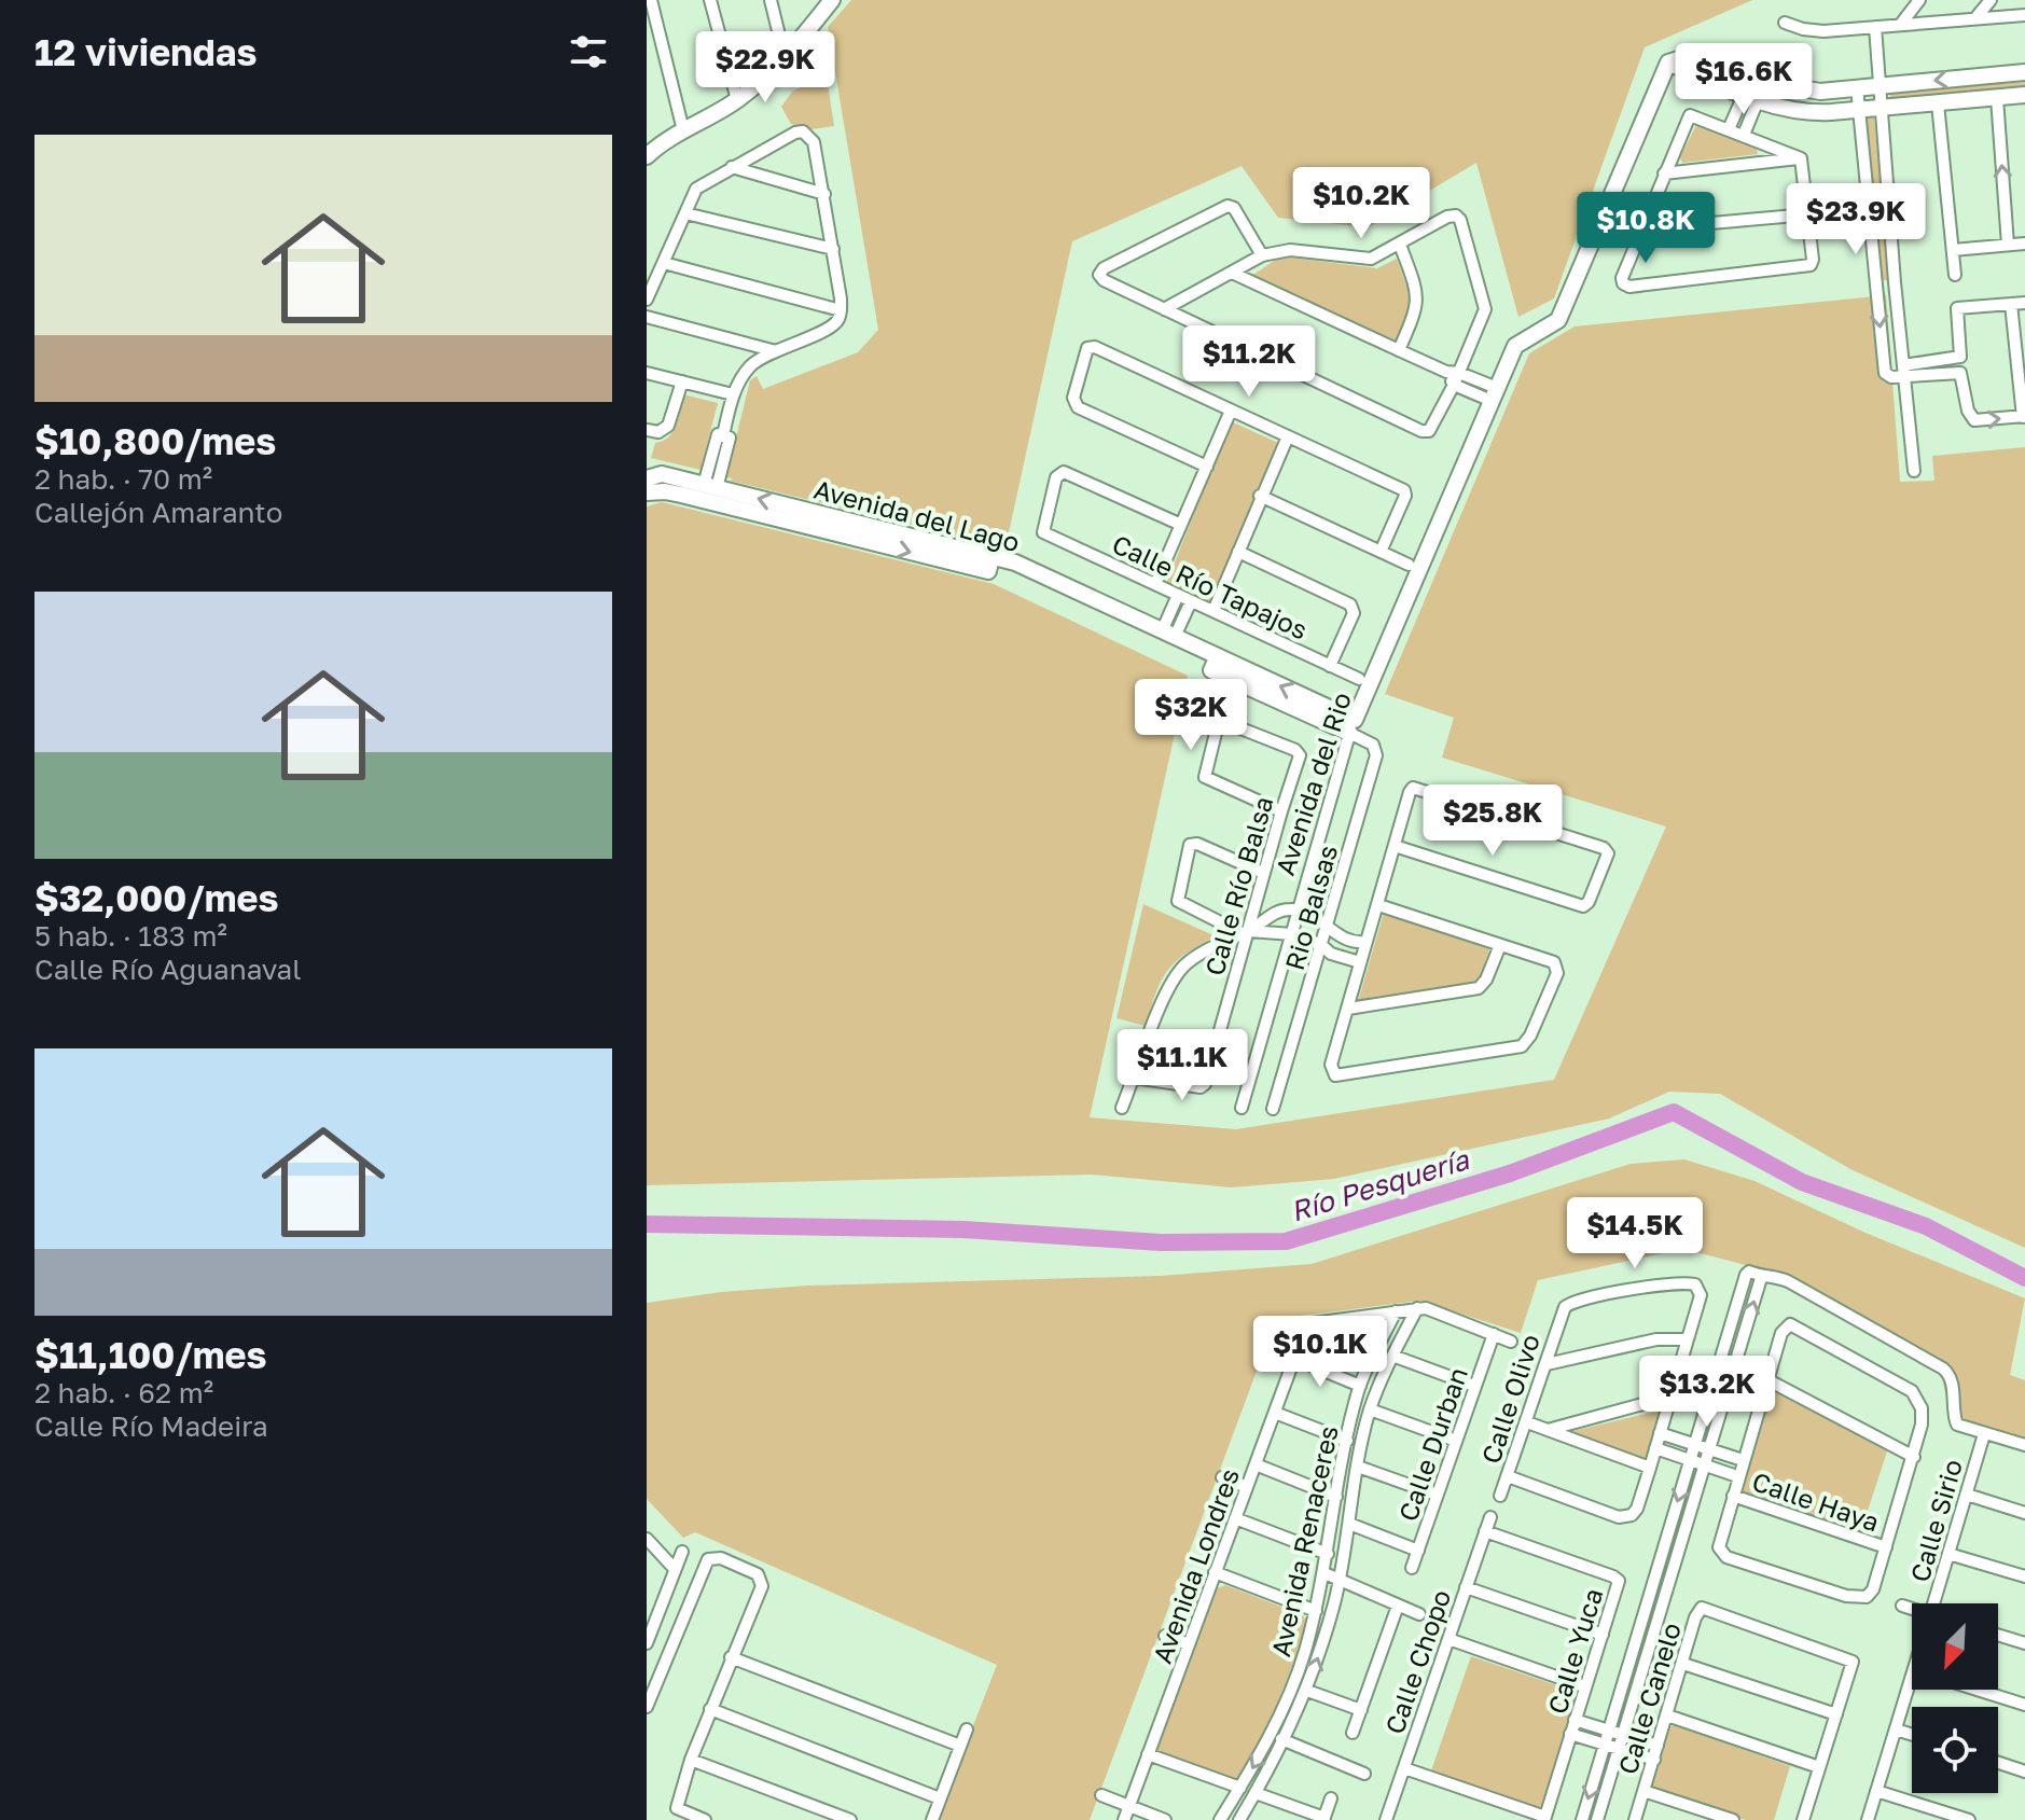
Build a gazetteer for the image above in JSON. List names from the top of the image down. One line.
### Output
{"streets":{"street":["Avenida del Lago","Calle Río Tapajos","Avenida del Rio","Calle Río Balsa","Rio Balsas","Calle Olivo","Calle Durban","Calle Haya","Calle Sirio","Avenida Renaceres","Avenida Londres","Calle Yuca","Calle Chopo","Calle Canelo"]},"crossings":[["Avenida del Lago","Avenida del Rio"],["Avenida del Lago","Rio Balsas"],["Avenida del Rio","Rio Balsas"],["Calle Yuca","Calle Chopo"]],"water":["Río Pesquería"],"north":"bottom left","page":{"heading":"12 viviendas","price":["$22.9K","$16.6K","$10.2K","$23.9K","$10.8K","$11.2K","$32K","$25.8K","$11.1K","$14.5K","$10.1K","$13.2K"],"list":[{"name":"$10,800/mes","note":"2 hab. · 70 m² · Callejón Amaranto"},{"name":"$32,000/mes","note":"5 hab. · 183 m² · Calle Río Aguanaval"},{"name":"$11,100/mes","note":"2 hab. · 62 m² · Calle Río Madeira"}]}}
